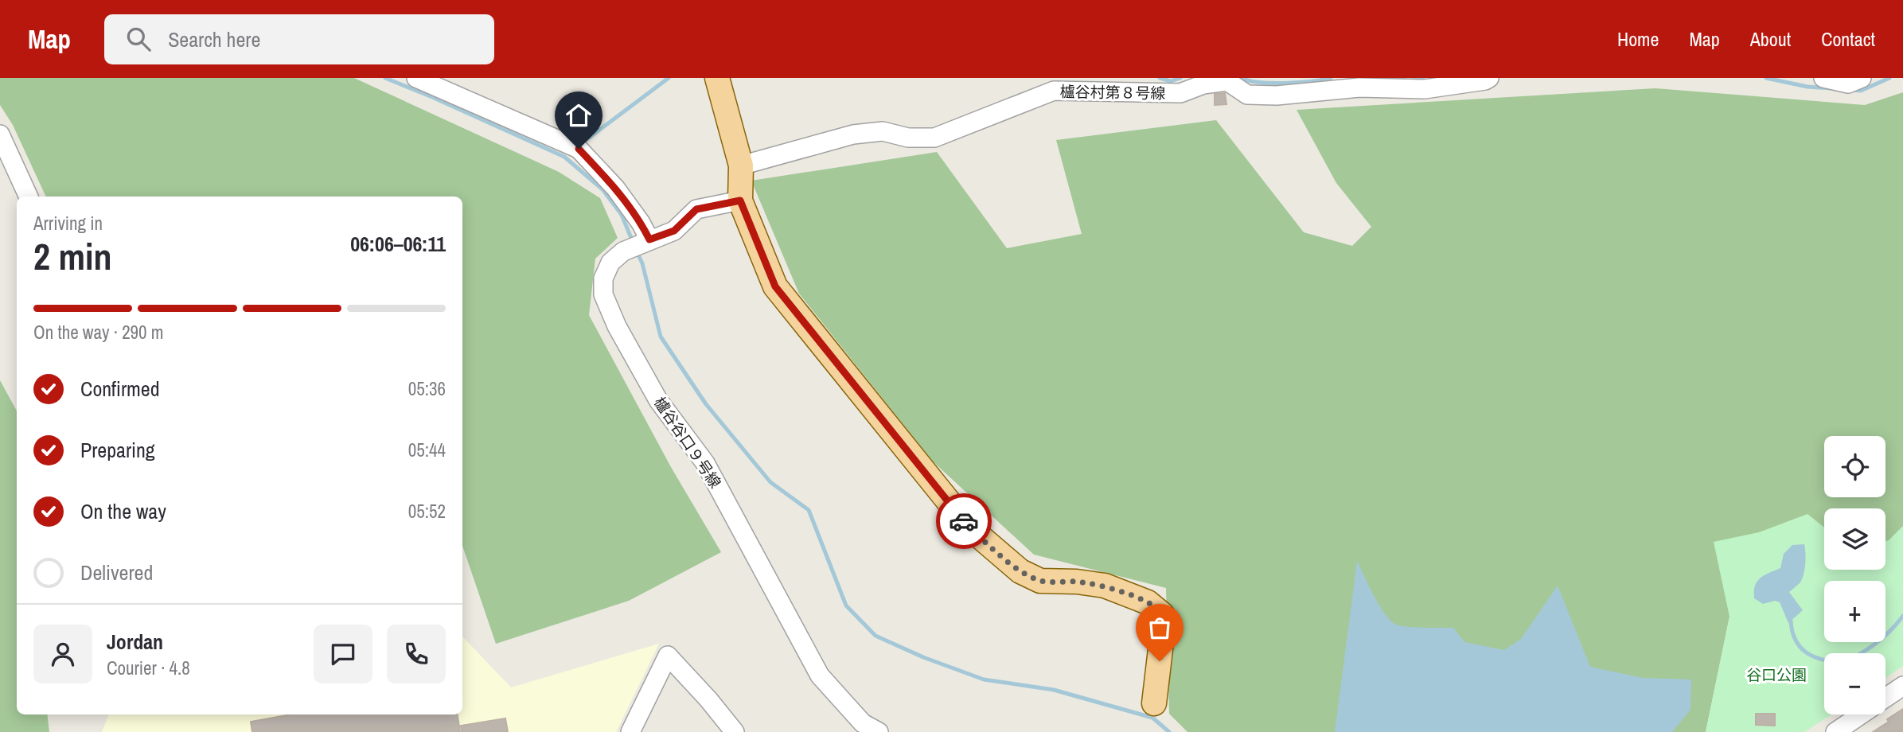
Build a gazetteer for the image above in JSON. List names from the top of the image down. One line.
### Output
{"streets":{"street":["櫨谷村第８号線","櫨谷谷口９号線"]},"parks":["谷口公園"],"page":{"header":"Map","search":"Search here","nav":["Home","Map","About","Contact"],"heading":["2 min","Arriving in","06:06–06:11"],"panel":["Jordan","Courier · 4.8"],"bar":"On the way · 290 m","list":[["Confirmed","05:36"],["Preparing","05:44"],["On the way","05:52"],"Delivered"],"map_buttons":["+","−"]}}
